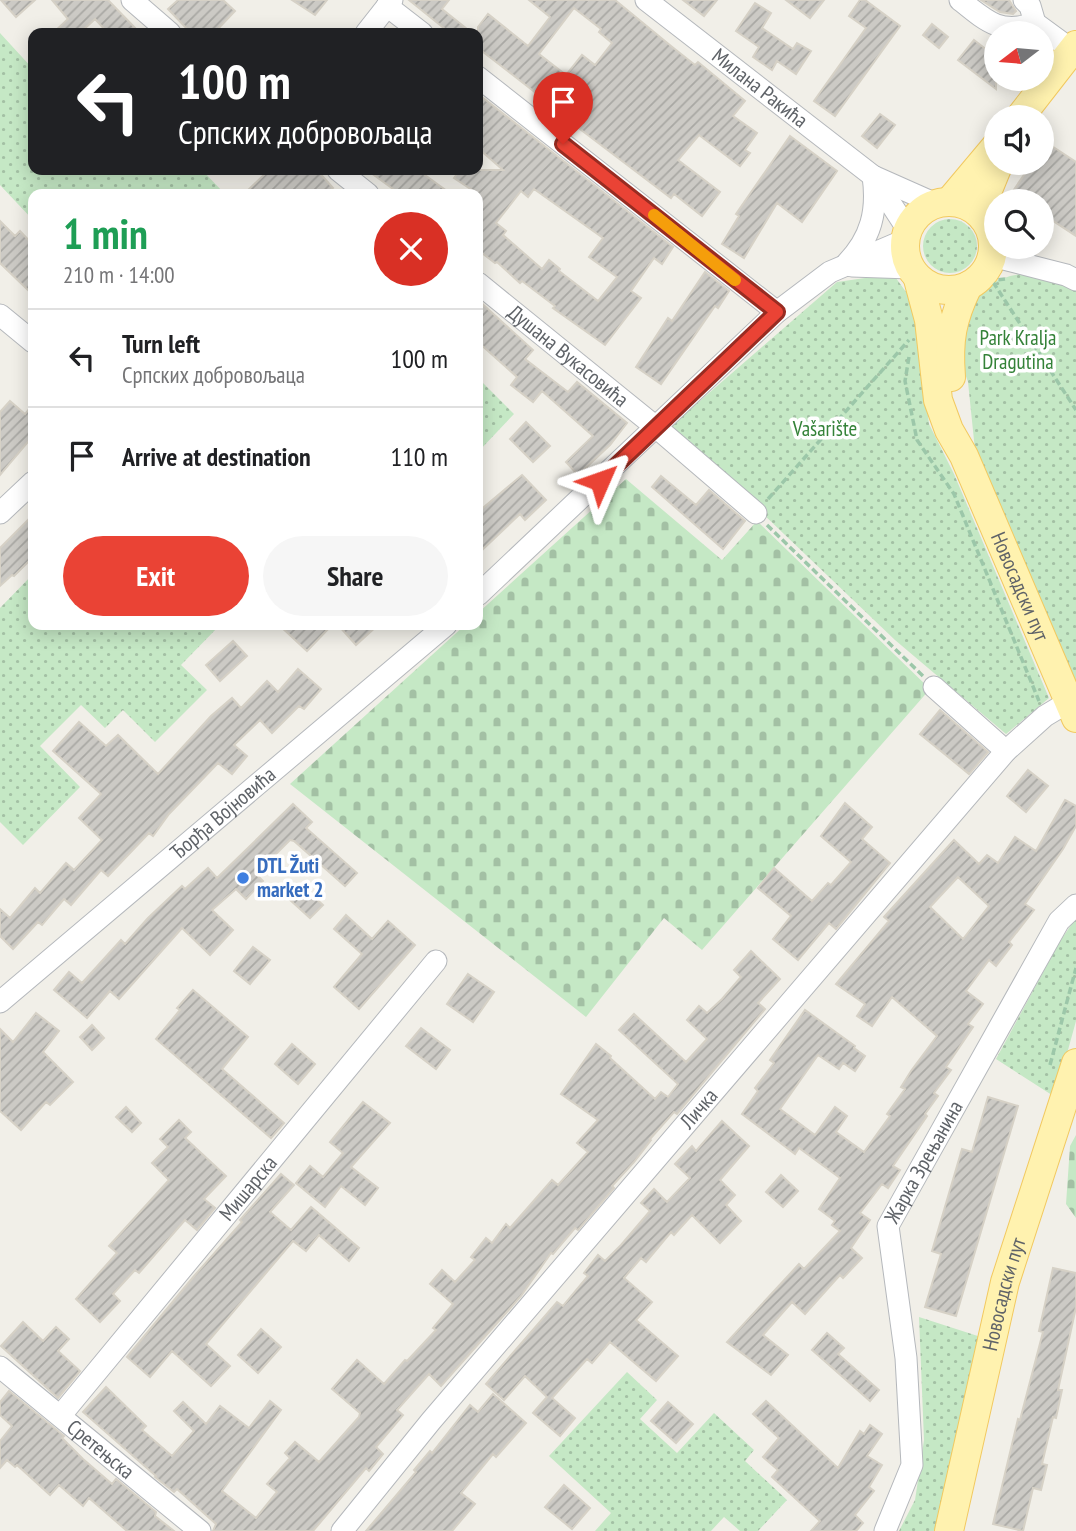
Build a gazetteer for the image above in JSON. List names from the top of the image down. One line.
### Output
{"streets":{"main road":["Новосадски пут"],"street":["Милана Ракића","Душана Вукасовића","Ђорђа Војновића","Личка","Жарка Зрењанина","Мишарска","Сретењска"]},"crossings":[["Милана Ракића","Новосадски пут"],["Новосадски пут","Личка"],["Мишарска","Сретењска"]],"parks":["Park Kralja Dragutina","Vašarište"],"places":["DTL Žuti market 2"],"north":"left","page":{"turn":["100 m","Српских добровољаца"],"heading":["1 min","210 m · 14:00"],"list":[{"name":"Turn left","note":"Српских добровољаца","value":"100 m"},{"name":"Arrive at destination","value":"110 m"}],"buttons":["Exit","Share"]}}
